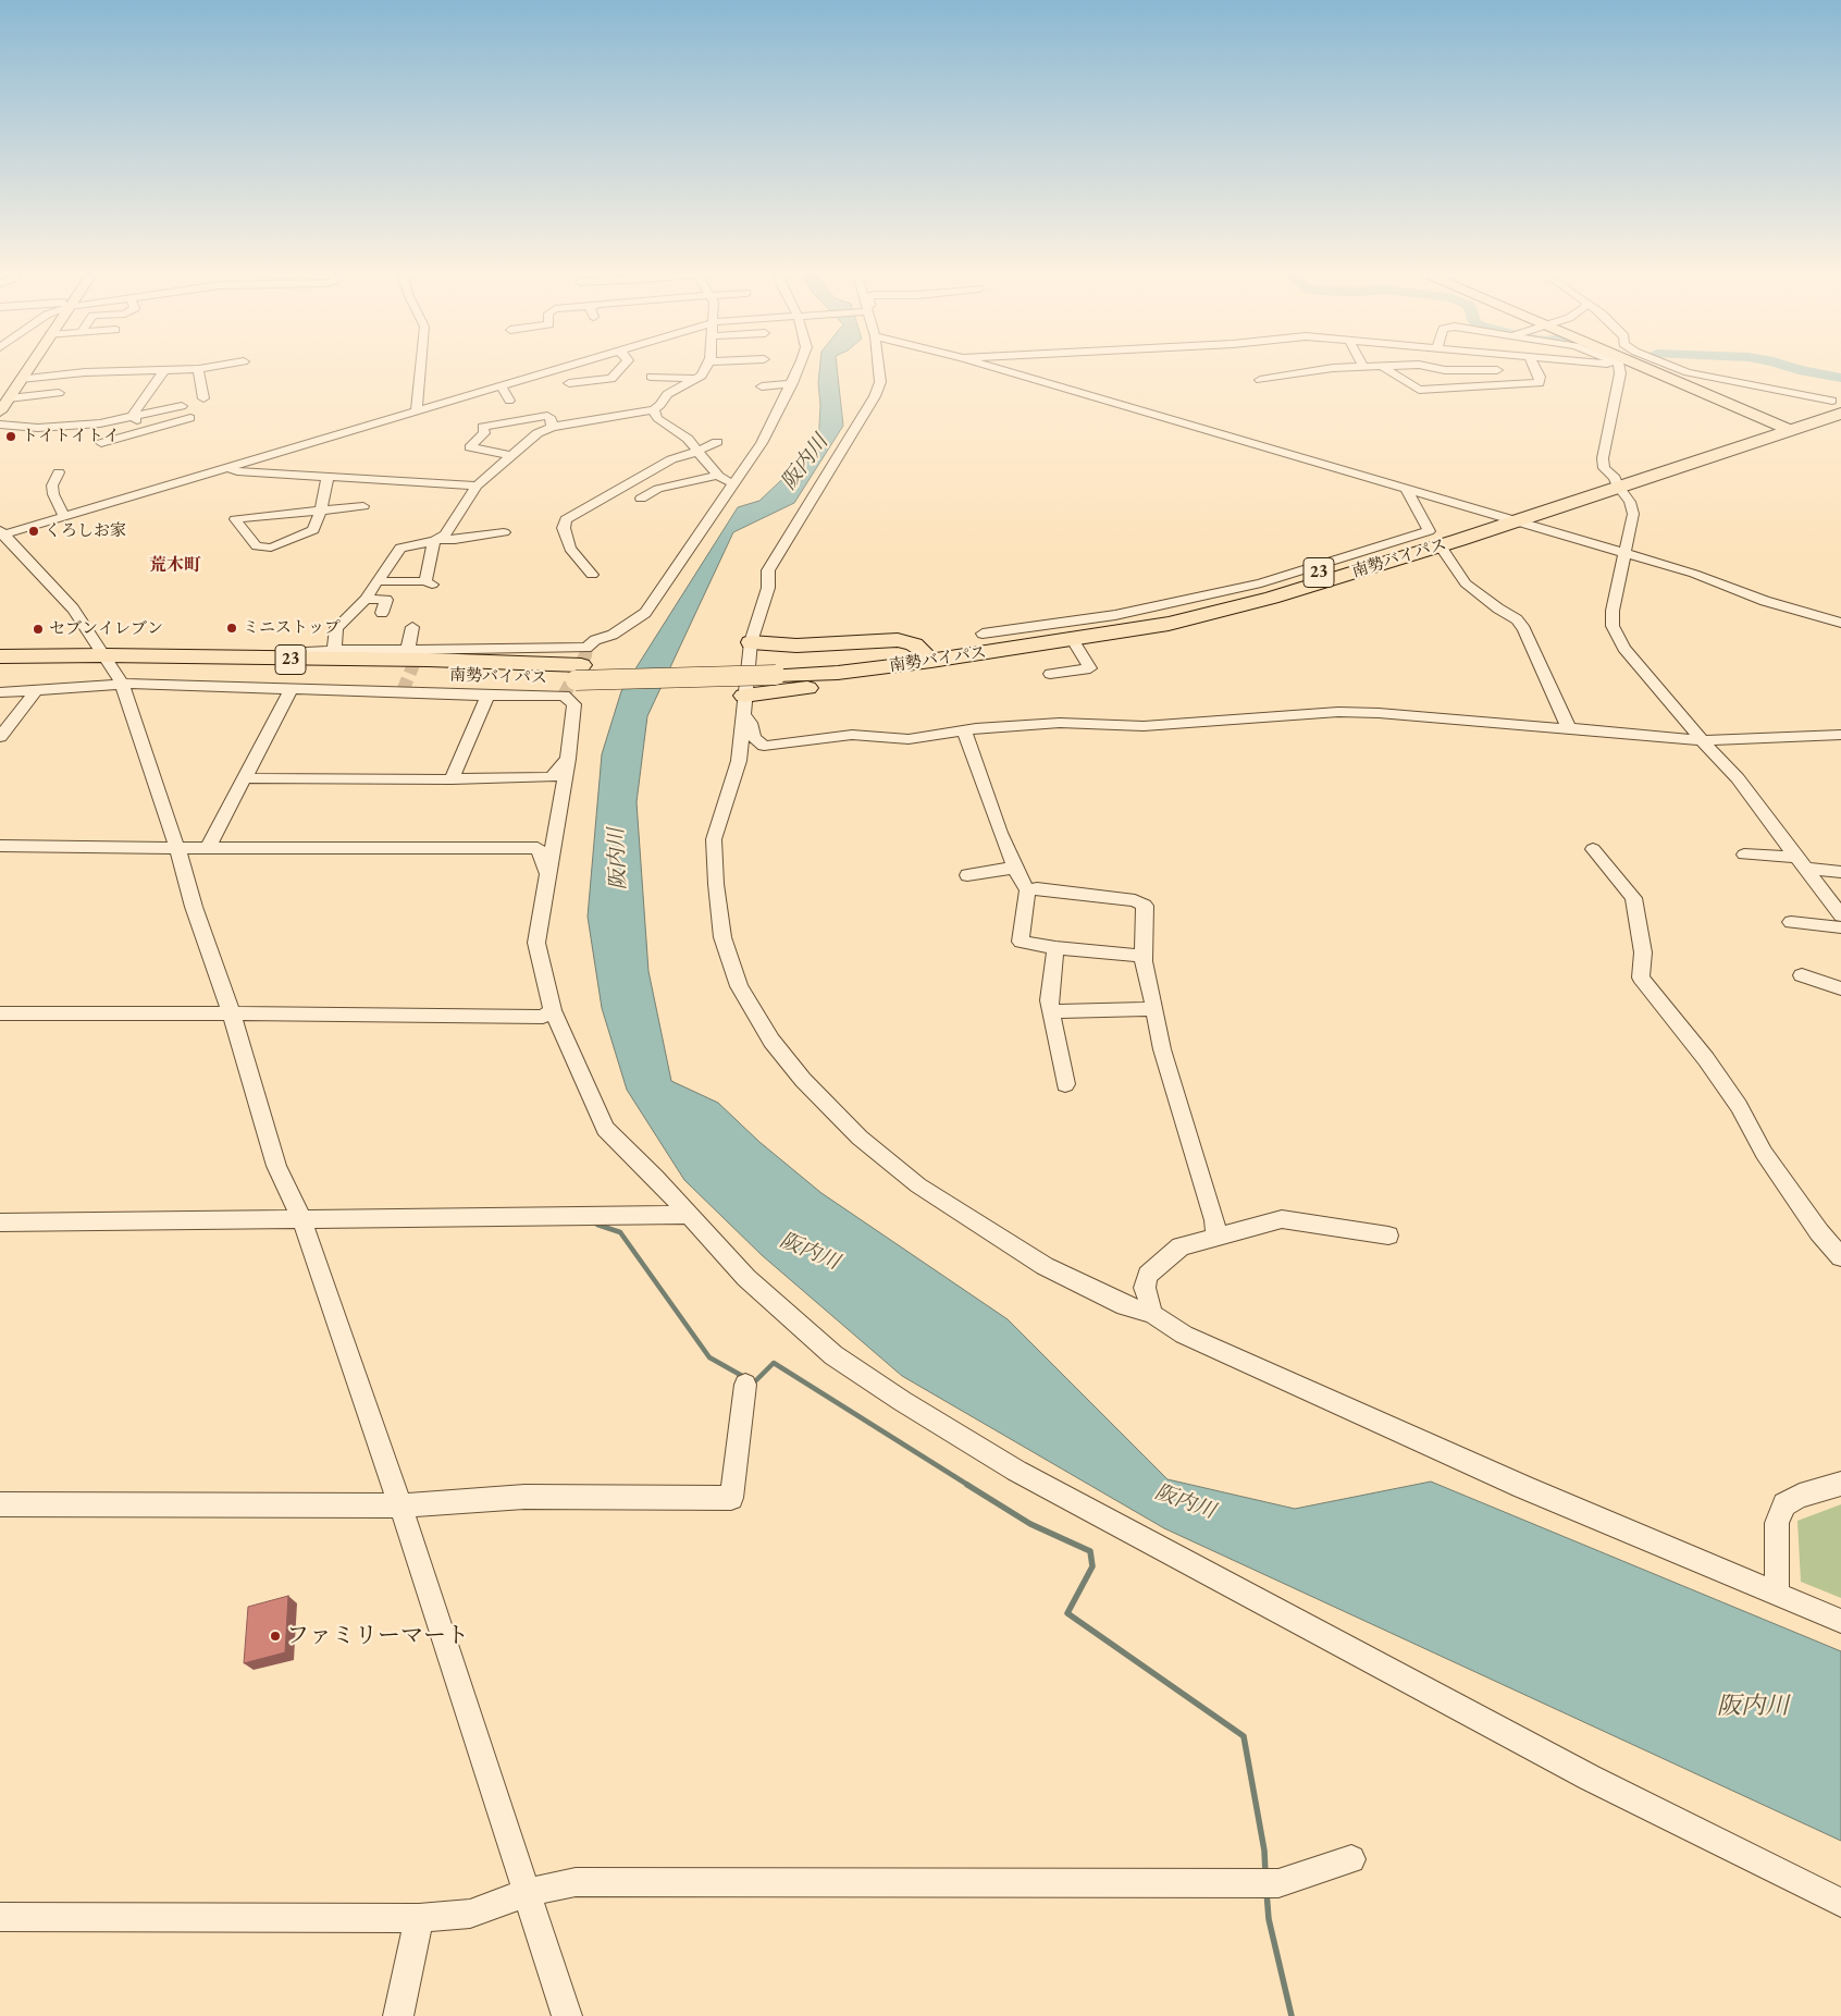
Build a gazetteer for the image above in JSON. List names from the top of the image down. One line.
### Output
{"streets":{"highway":["南勢バイパス","23"]},"districts":["荒木町"],"water":["阪内川"],"places":["トイトイトイ","くろしお家","ミニストップ","セブンイレブン","ファミリーマート"]}
